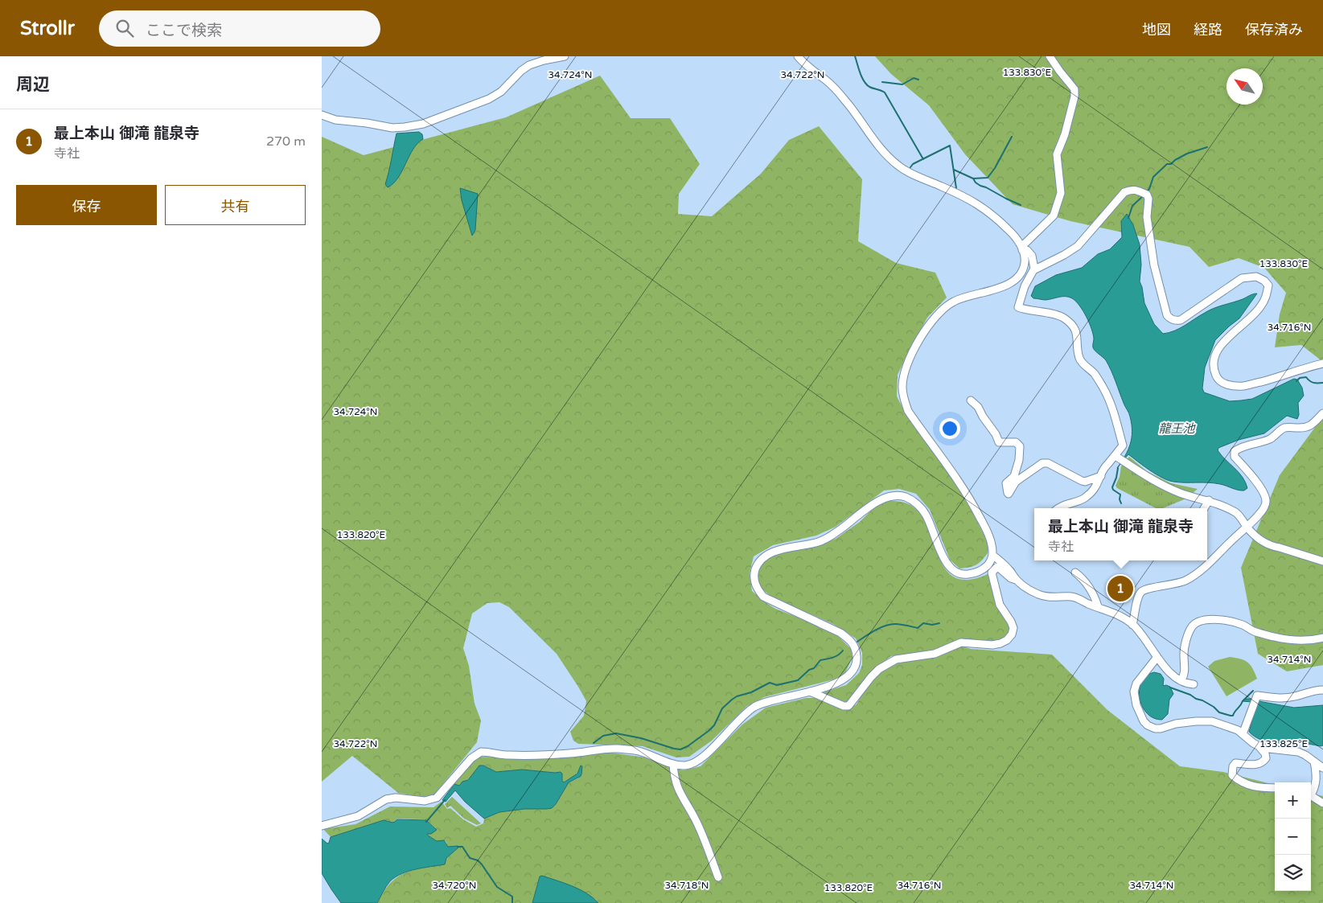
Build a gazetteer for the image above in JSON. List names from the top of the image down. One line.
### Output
{"water":["龍王池"],"north":"top left","page":{"header":"Strollr","search":"ここで検索","nav":["地図","経路","保存済み"],"heading":"周辺","list":[{"mark":"1","name":"最上本山 御滝 龍泉寺","note":"寺社","value":"270 m"}],"buttons":["保存","共有"],"popup":["最上本山 御滝 龍泉寺","寺社"],"pins":"1","map_buttons":["+","−"]},"coordinates":["133.830°E","34.724°N","34.722°N","34.716°N","133.820°E","34.714°N","133.825°E","34.720°N","34.718°N"]}
